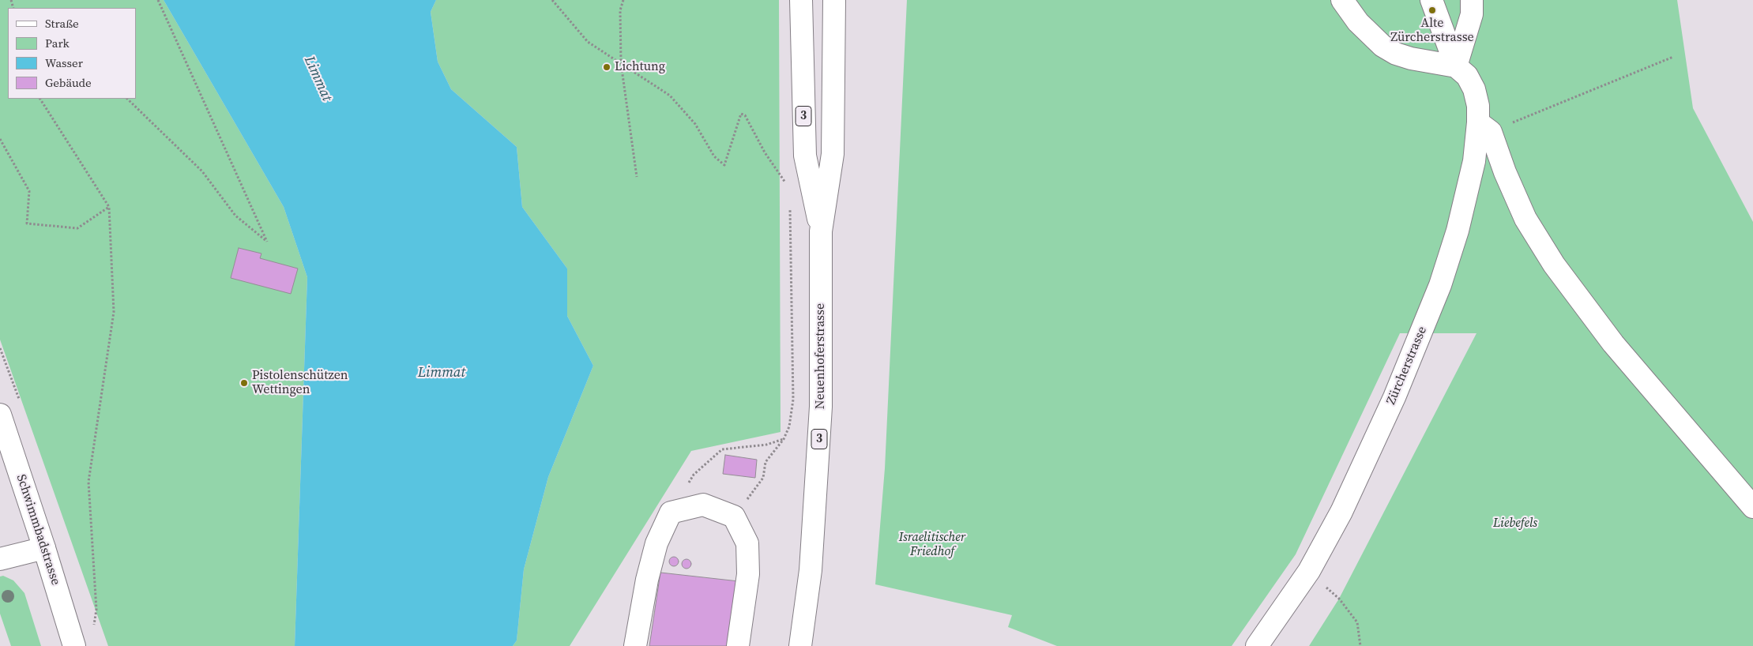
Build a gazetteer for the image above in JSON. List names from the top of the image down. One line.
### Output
{"streets":{"main road":["3","Neuenhoferstrasse","Zürcherstrasse","Schwimmbadstrasse"]},"water":["Limmat"],"parks":["Liebefels","Israelitischer Friedhof"],"places":["Alte Zürcherstrasse","Lichtung","Pistolenschützen Wettingen"],"legend":["Straße","Park","Wasser","Gebäude"]}
